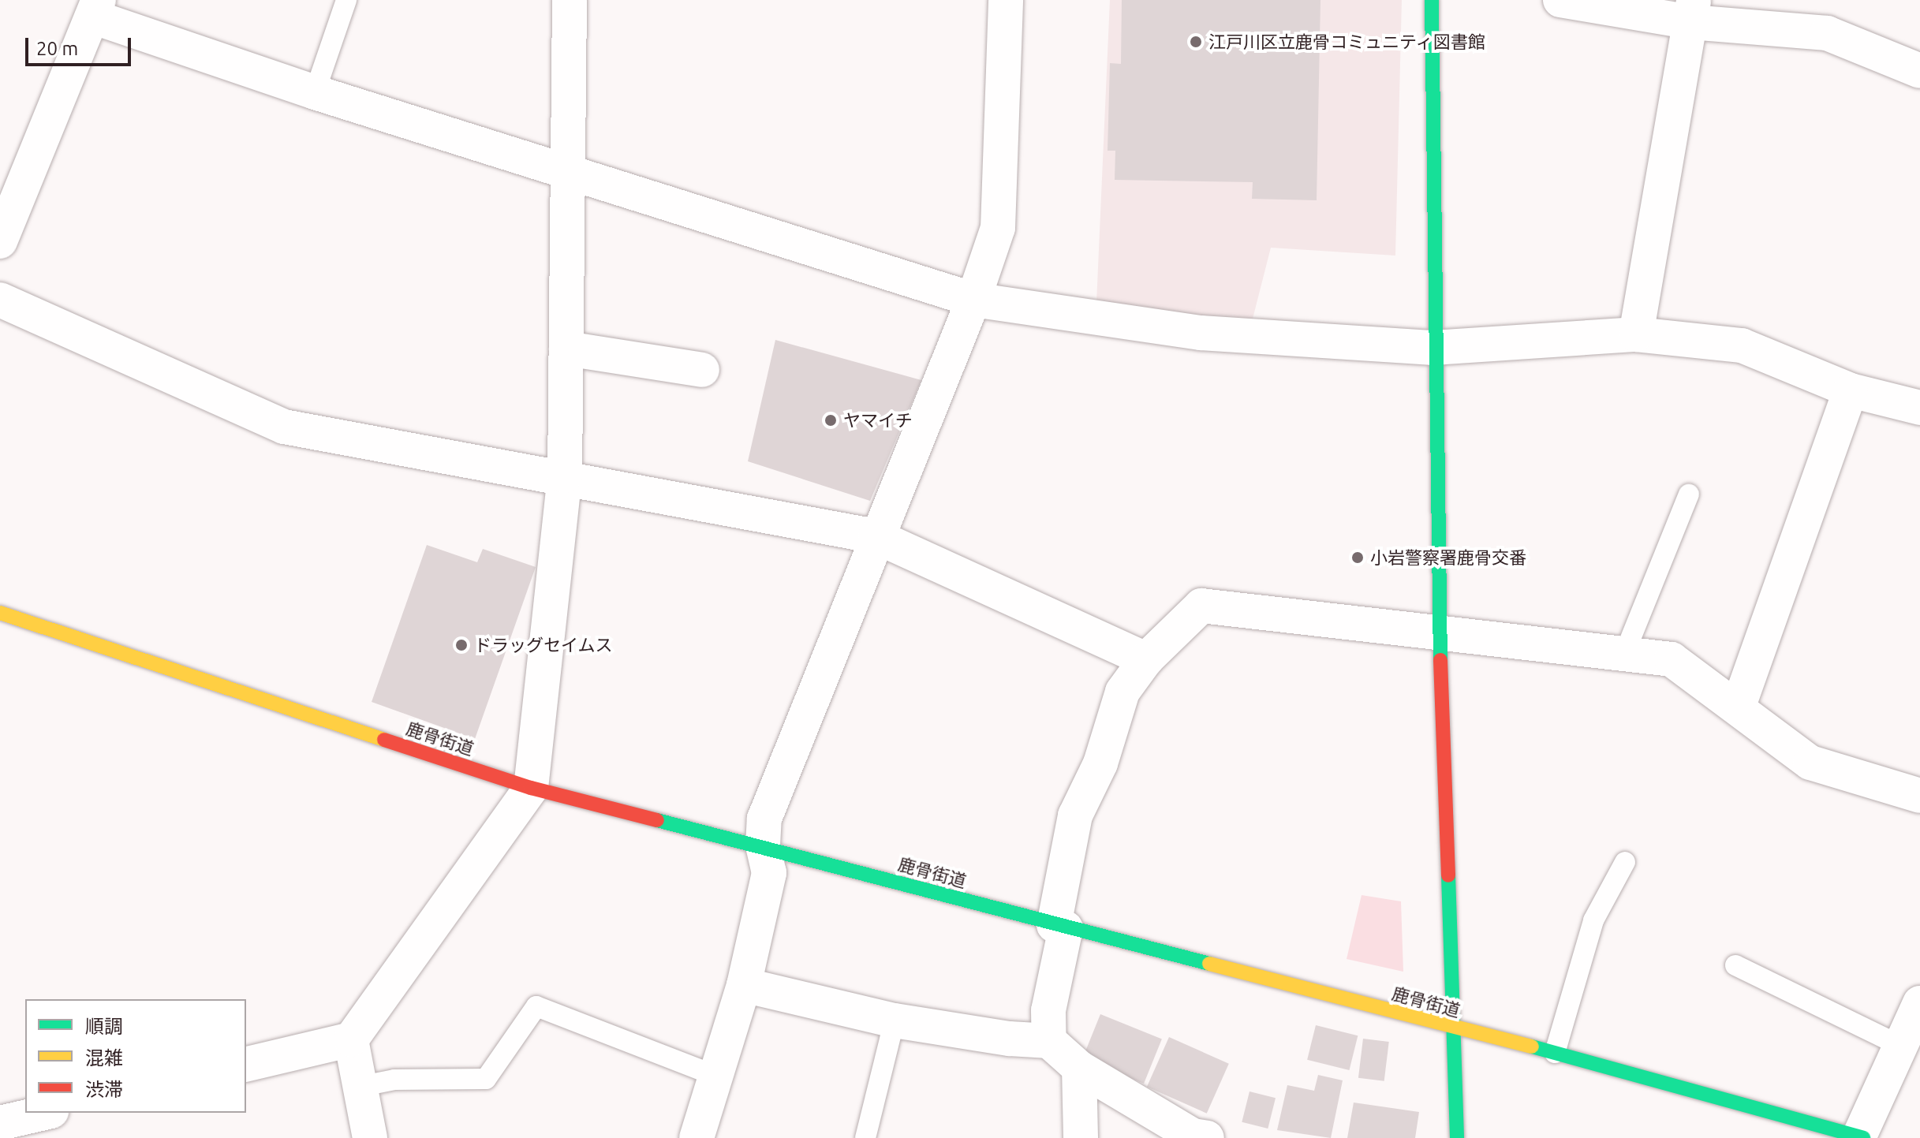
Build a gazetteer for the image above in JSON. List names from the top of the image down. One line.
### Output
{"streets":{"street":["鹿骨街道"]},"places":["江戸川区立鹿骨コミュニティ図書館","ヤマイチ","小岩警察署鹿骨交番","ドラッグセイムス"],"legend":["順調","混雑","渋滞"],"scale_bar":"20 m"}
